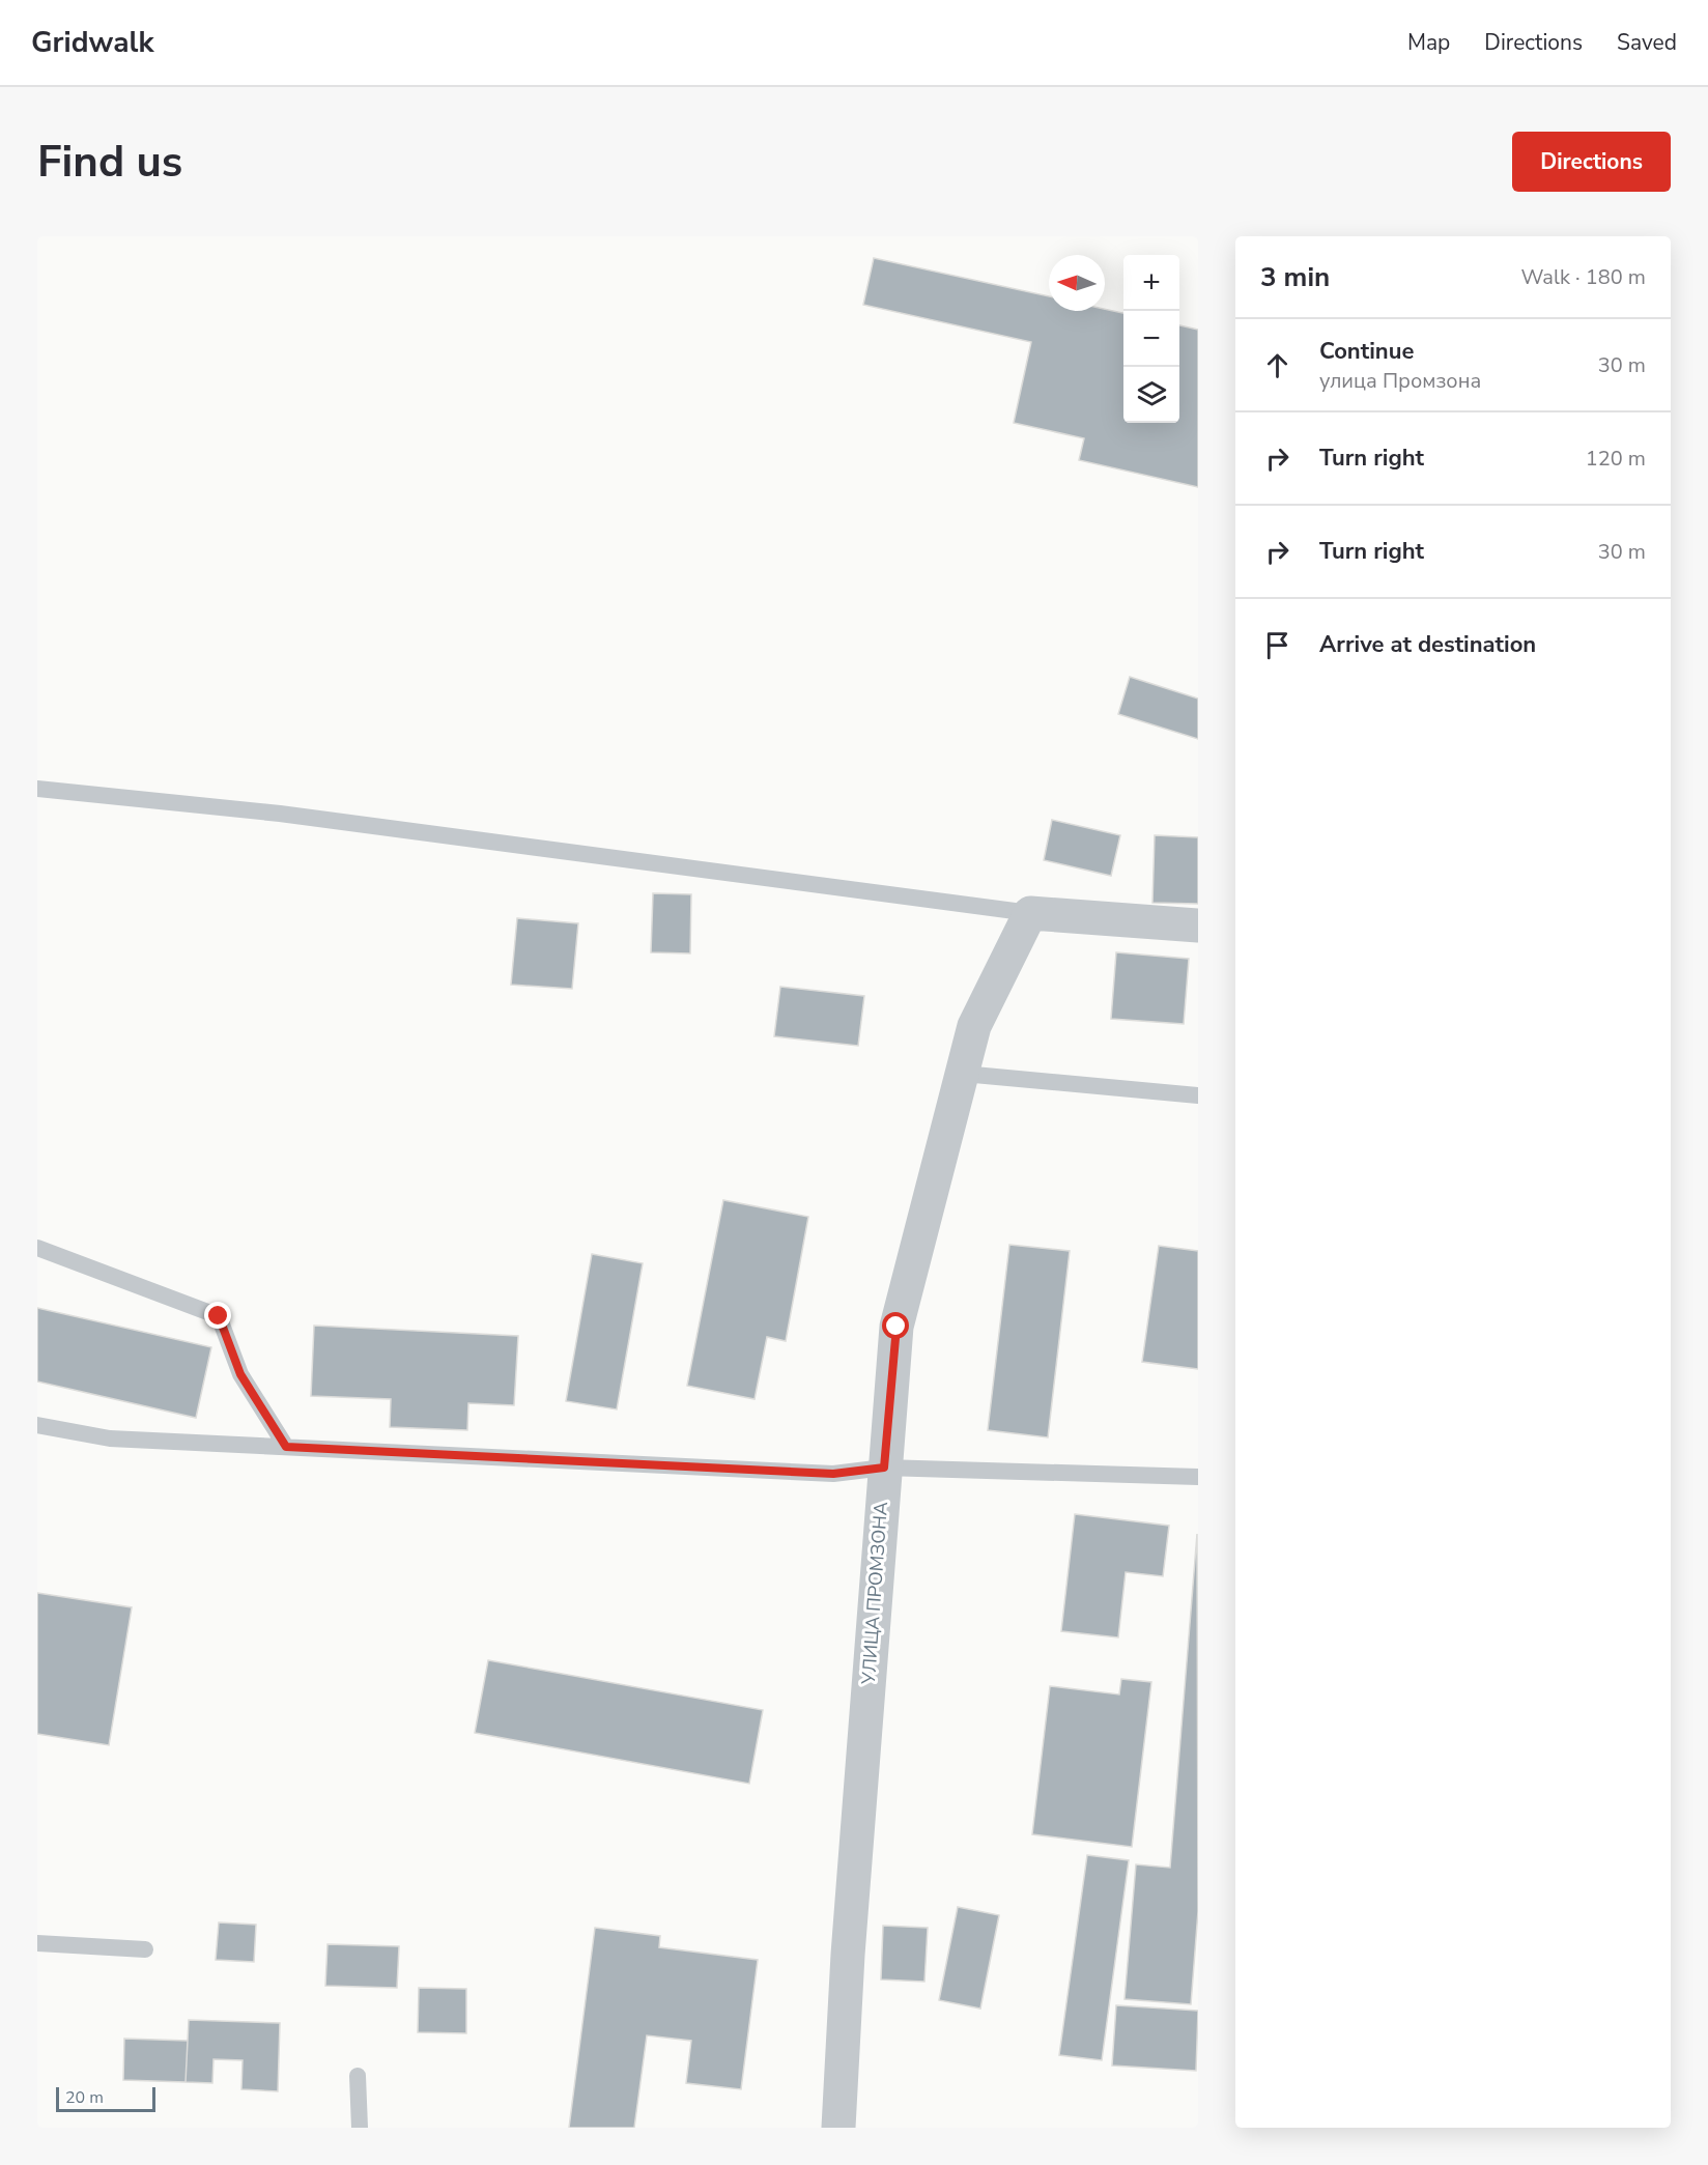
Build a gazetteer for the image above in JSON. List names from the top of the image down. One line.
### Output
{"streets":{"street":["УЛИЦА ПРОМЗОНА"]},"scale_bar":"20 m","north":"left","page":{"header":"Gridwalk","nav":["Map","Directions","Saved"],"buttons":"Directions","title":"Find us","heading":["3 min","Walk · 180 m"],"map_buttons":["+","−"],"list":[["Continue","улица Промзона","30 m"],["Turn right","120 m"],["Turn right","30 m"],"Arrive at destination"],"scale":"20 m"}}
